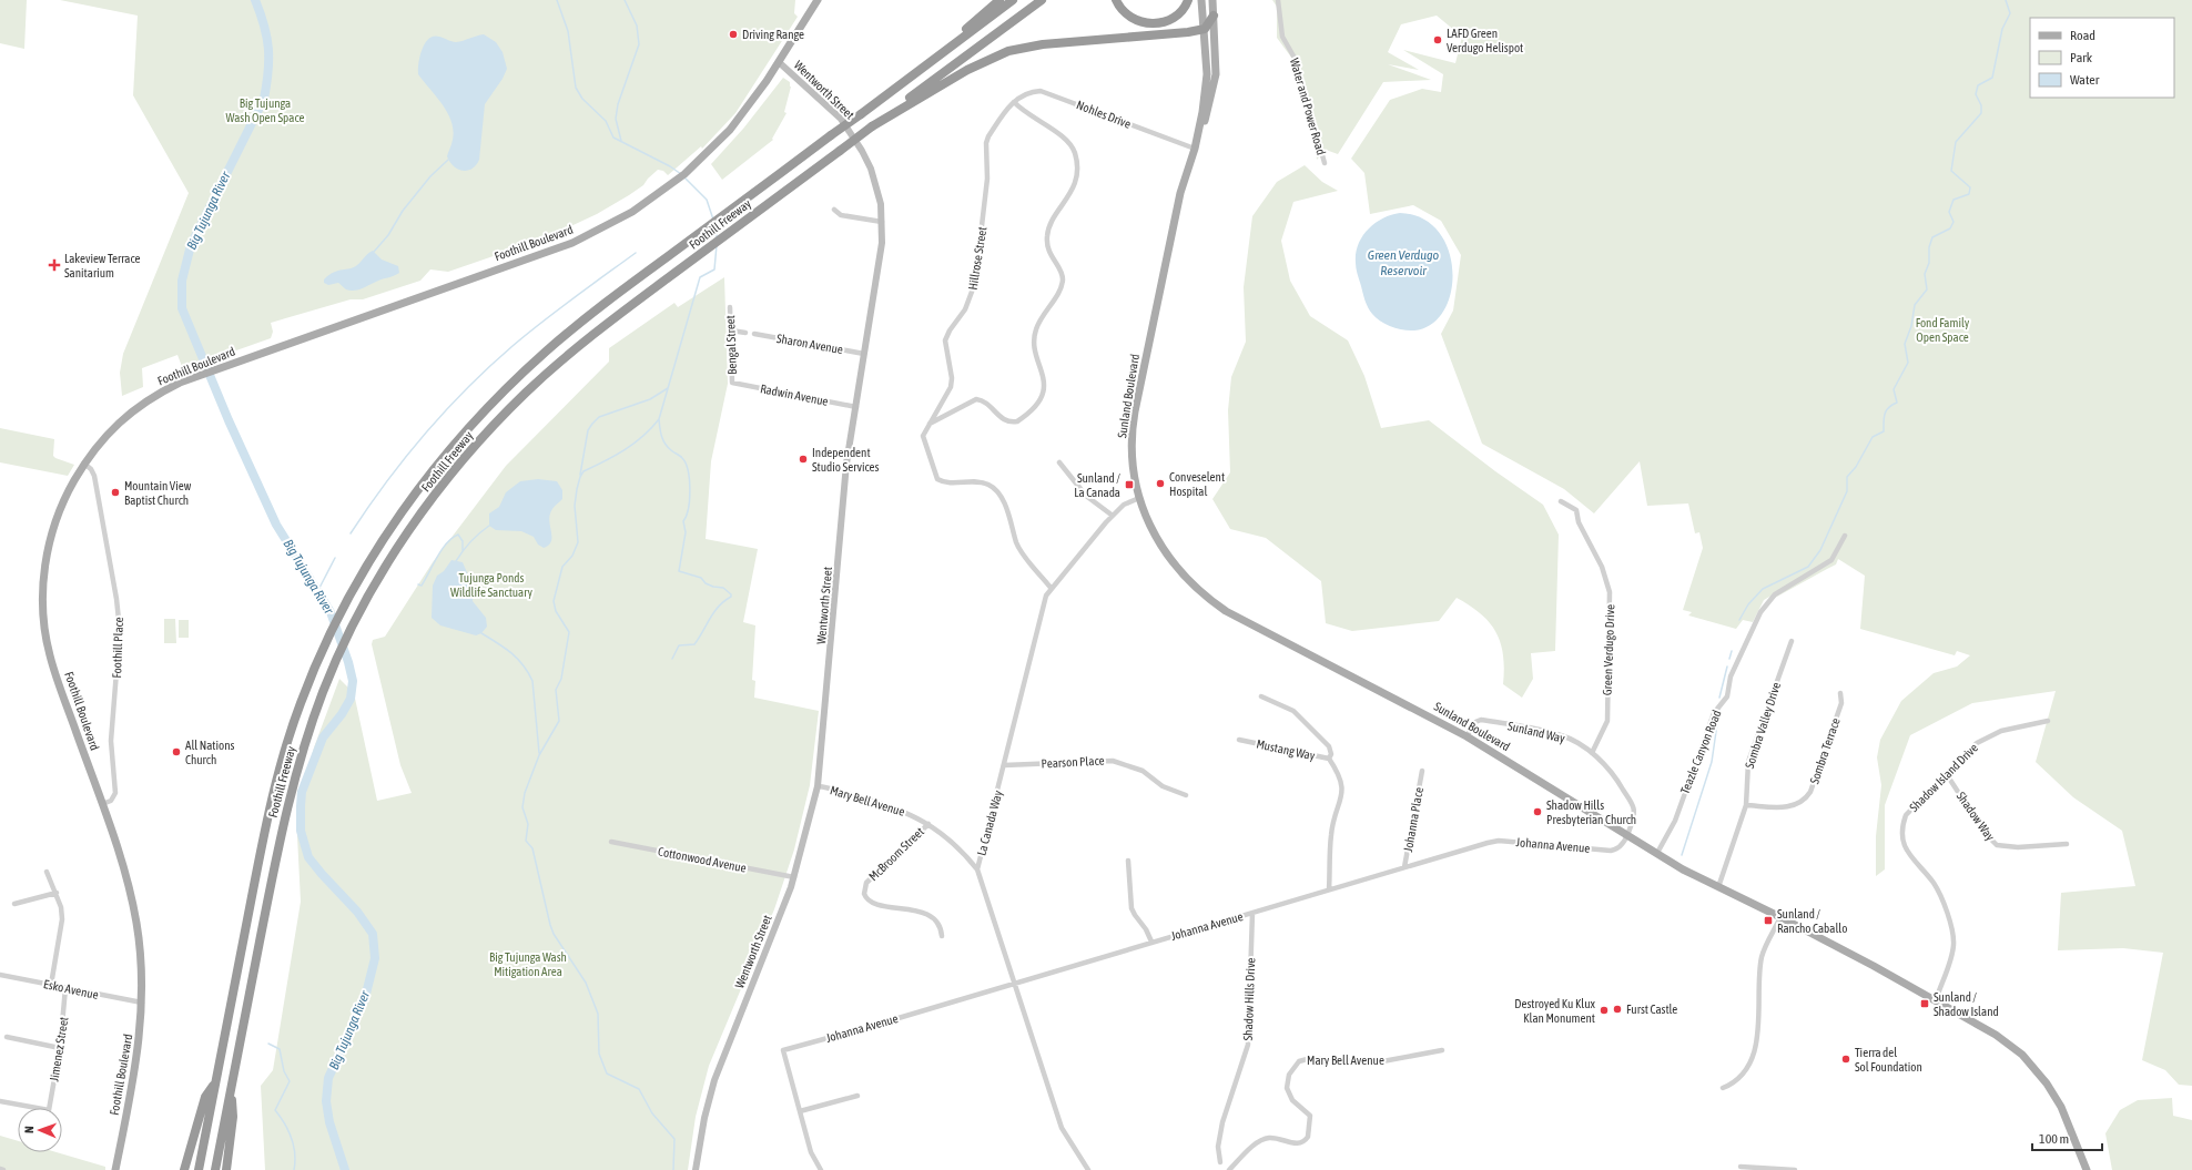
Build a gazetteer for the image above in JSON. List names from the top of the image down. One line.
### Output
{"streets":{"highway":["Foothill Freeway"],"main road":["Wentworth Street","Foothill Boulevard","Sunland Boulevard"],"street":["Water and Power Road","Nohles Drive","Hillrose Street","Sharon Avenue","Bengal Street","Radwin Avenue","Foothill Place","Green Verdugo Drive","Sombra Valley Drive","Sunland Way","Mustang Way","Sombra Terrace","Teazle Canyon Road","Pearson Place","Shadow Island Drive","Mary Bell Avenue","Shadow Way","Johanna Place","La Canada Way","Johanna Avenue","McBroom Street","Cottonwood Avenue","Esko Avenue","Shadow Hills Drive","Jimenez Street"]},"crossings":[["Wentworth Street","Foothill Boulevard"],["Wentworth Street","Sharon Avenue"],["Wentworth Street","Radwin Avenue"],["Wentworth Street","Mary Bell Avenue"],["Wentworth Street","Cottonwood Avenue"],["Nohles Drive","Hillrose Street"],["Nohles Drive","Sunland Boulevard"],["Foothill Boulevard","Foothill Place"],["Foothill Boulevard","Esko Avenue"],["Hillrose Street","La Canada Way"],["Bengal Street","Radwin Avenue"],["Sunland Boulevard","Sombra Valley Drive"],["Sunland Boulevard","Sunland Way"],["Sunland Boulevard","Teazle Canyon Road"],["Sunland Boulevard","Shadow Island Drive"],["Sunland Boulevard","La Canada Way"],["Sunland Boulevard","Johanna Avenue"],["Green Verdugo Drive","Sunland Way"],["Sombra Valley Drive","Sombra Terrace"],["Sunland Way","Johanna Avenue"],["Mustang Way","Johanna Avenue"],["Pearson Place","La Canada Way"],["Shadow Island Drive","Shadow Way"],["Mary Bell Avenue","La Canada Way"],["Mary Bell Avenue","McBroom Street"],["Johanna Place","Johanna Avenue"],["La Canada Way","Johanna Avenue"],["Johanna Avenue","Shadow Hills Drive"],["Esko Avenue","Jimenez Street"]],"water":["Big Tujunga River","Green Verdugo Reservoir"],"parks":["Big Tujunga Wash Open Space","Fond Family Open Space","Tujunga Ponds Wildlife Sanctuary","Big Tujunga Wash Mitigation Area"],"places":{"other":["Driving Range","LAFD Green Verdugo Helispot","Independent Studio Services","Conveselent Hospital","Mountain View Baptist Church","All Nations Church","Shadow Hills Presbyterian Church","Furst Castle","Destroyed Ku Klux Klan Monument","Tierra del Sol Foundation"],"health":["Lakeview Terrace Sanitarium"],"transit":["Sunland / La Canada","Sunland / Rancho Caballo","Sunland / Shadow Island"]},"legend":["Road","Park","Water"],"scale_bar":"100 m","north":"left"}
